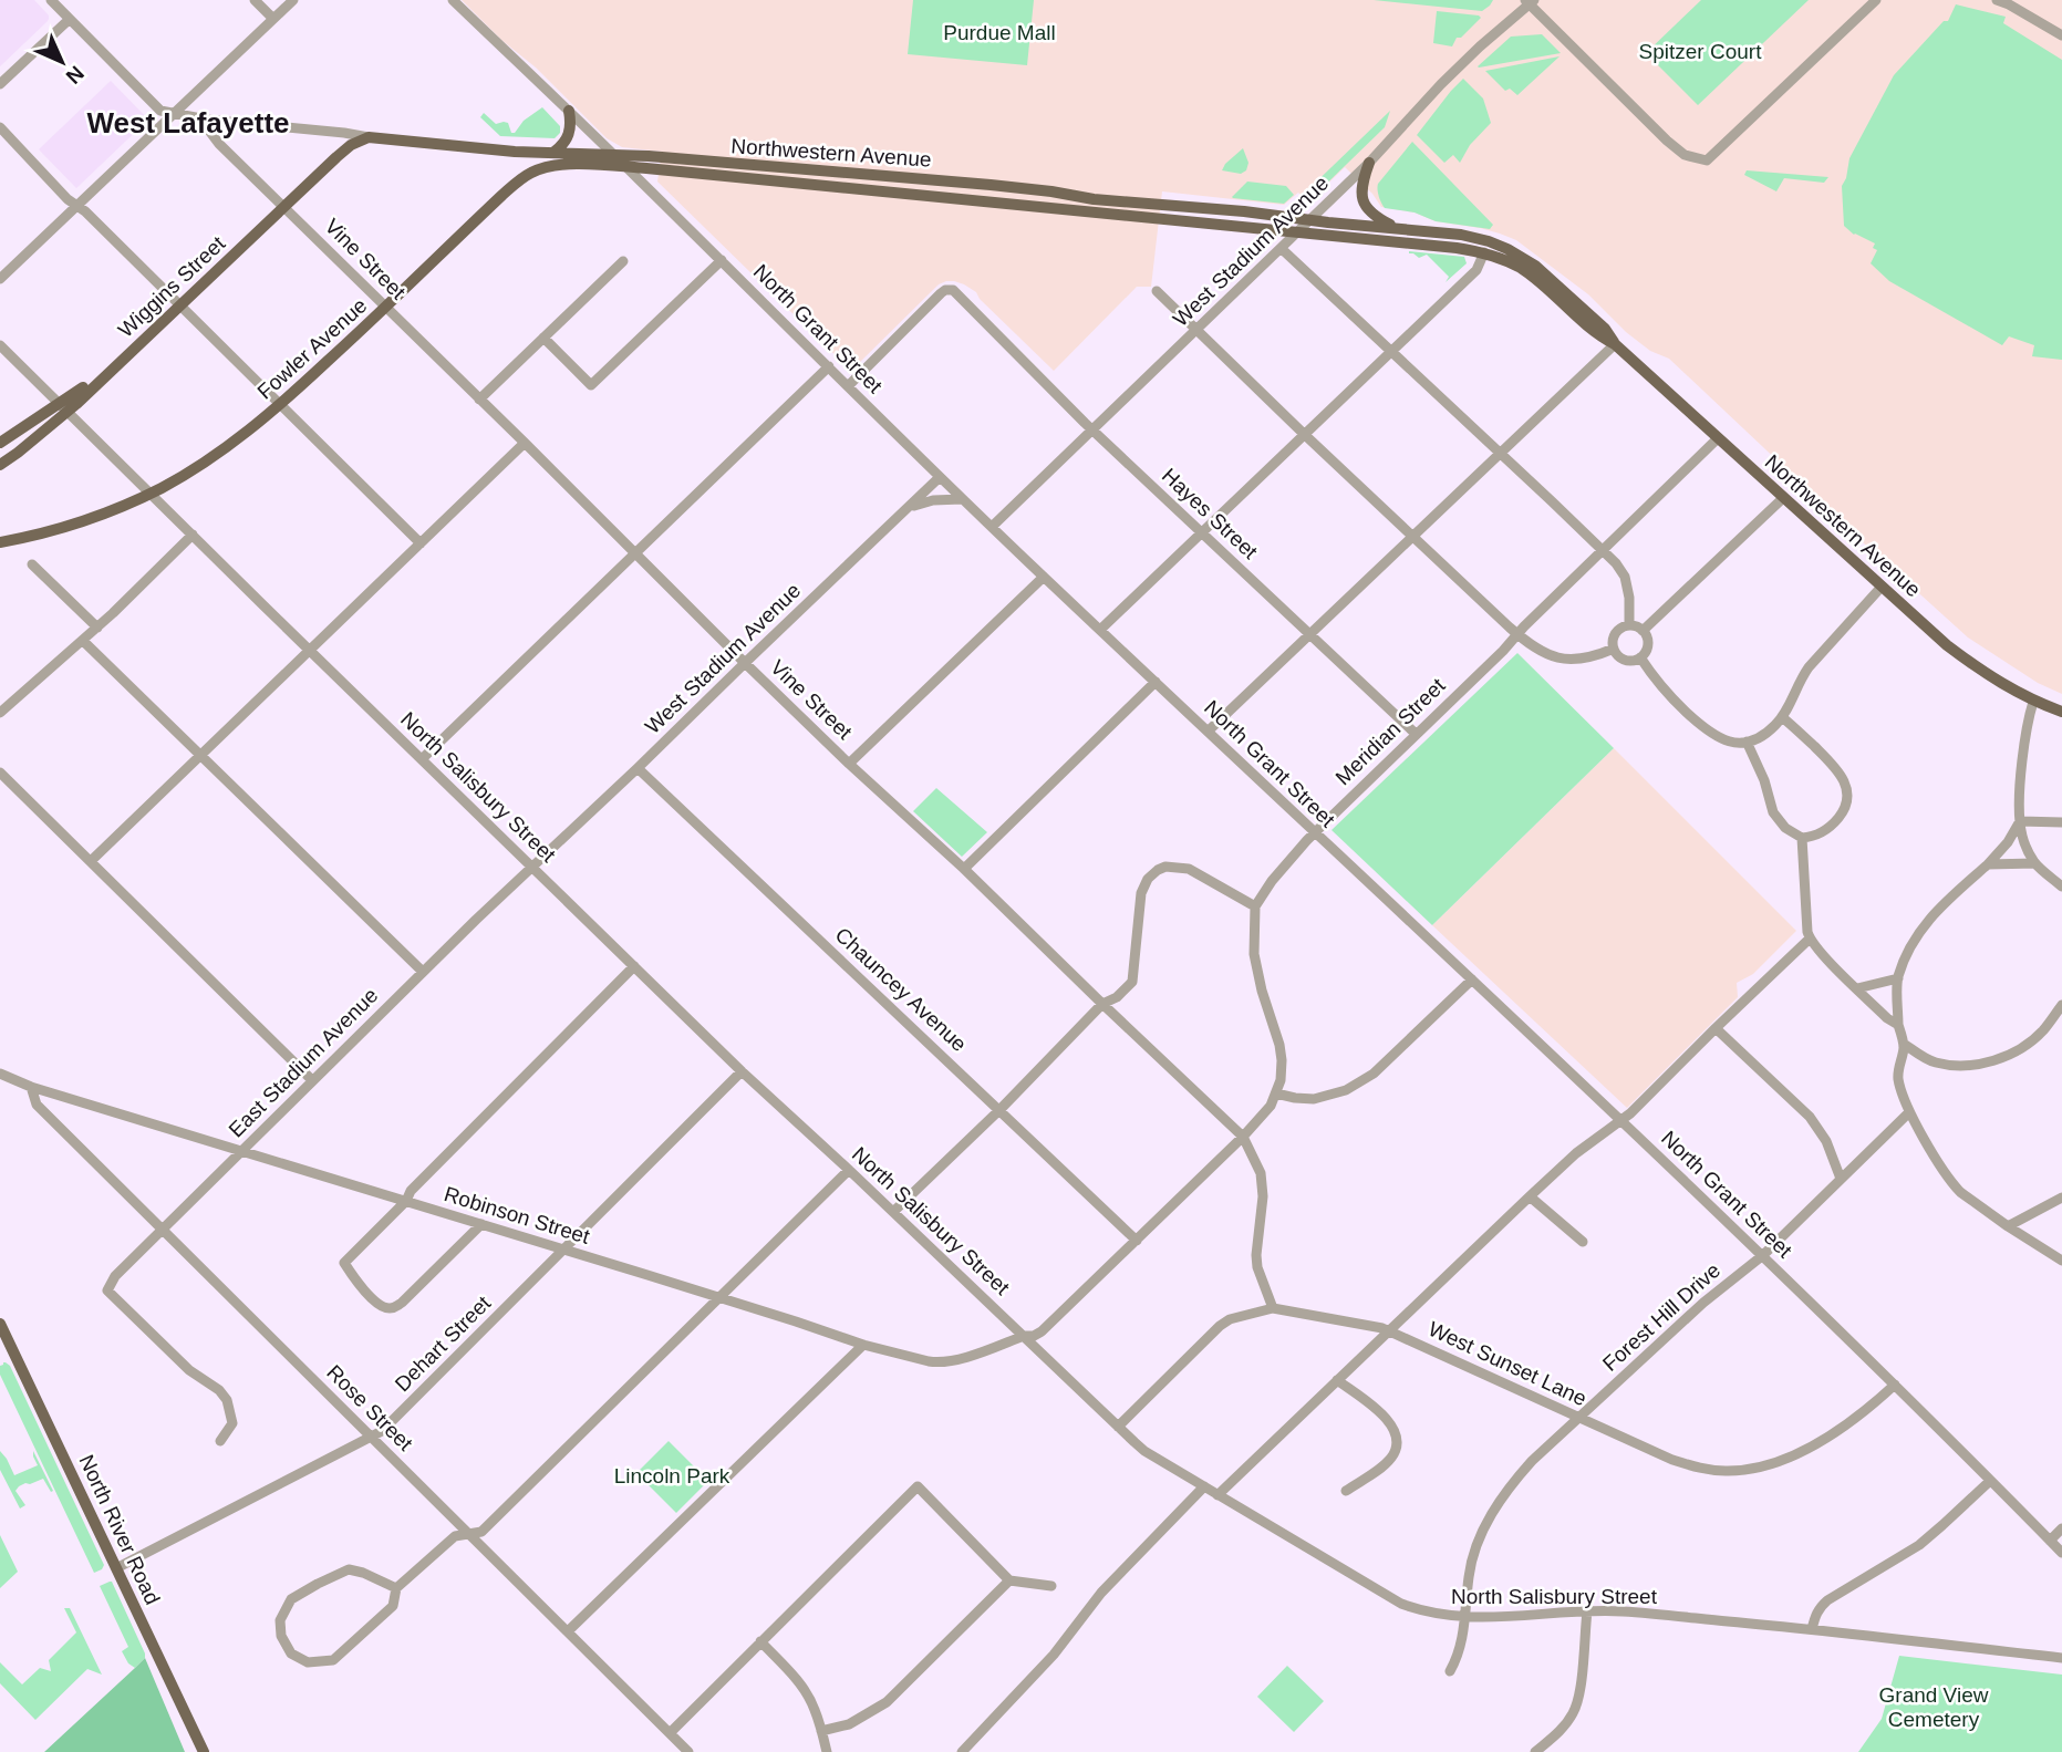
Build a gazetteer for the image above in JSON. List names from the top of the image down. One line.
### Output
{"streets":{"main road":["Northwestern Avenue","Wiggins Street","Fowler Avenue","North River Road"],"street":["West Stadium Avenue","Vine Street","North Grant Street","Hayes Street","Meridian Street","North Salisbury Street","Chauncey Avenue","East Stadium Avenue","Robinson Street","Forest Hill Drive","Dehart Street","West Sunset Lane","Rose Street"]},"crossings":[["Northwestern Avenue","West Stadium Avenue"],["Northwestern Avenue","Vine Street"],["Northwestern Avenue","Wiggins Street"],["Northwestern Avenue","North Grant Street"],["Northwestern Avenue","Fowler Avenue"],["Northwestern Avenue","Meridian Street"],["West Stadium Avenue","Vine Street"],["West Stadium Avenue","North Grant Street"],["West Stadium Avenue","Hayes Street"],["West Stadium Avenue","North Salisbury Street"],["West Stadium Avenue","Chauncey Avenue"],["West Stadium Avenue","East Stadium Avenue"],["Vine Street","Wiggins Street"],["Vine Street","Fowler Avenue"],["Vine Street","West Sunset Lane"],["Wiggins Street","North Salisbury Street"],["North Grant Street","Fowler Avenue"],["North Grant Street","Hayes Street"],["North Grant Street","Meridian Street"],["North Grant Street","Forest Hill Drive"],["North Grant Street","West Sunset Lane"],["Fowler Avenue","North Salisbury Street"],["Hayes Street","Meridian Street"],["North Salisbury Street","East Stadium Avenue"],["North Salisbury Street","Robinson Street"],["North Salisbury Street","Forest Hill Drive"],["North Salisbury Street","Dehart Street"],["North Salisbury Street","West Sunset Lane"],["East Stadium Avenue","Robinson Street"],["East Stadium Avenue","Rose Street"],["Robinson Street","Dehart Street"],["Robinson Street","Rose Street"],["Forest Hill Drive","West Sunset Lane"],["Dehart Street","Rose Street"],["Dehart Street","North River Road"]],"districts":["West Lafayette"],"parks":["Purdue Mall","Spitzer Court","Lincoln Park","Grand View Cemetery"],"north":"bottom right"}
